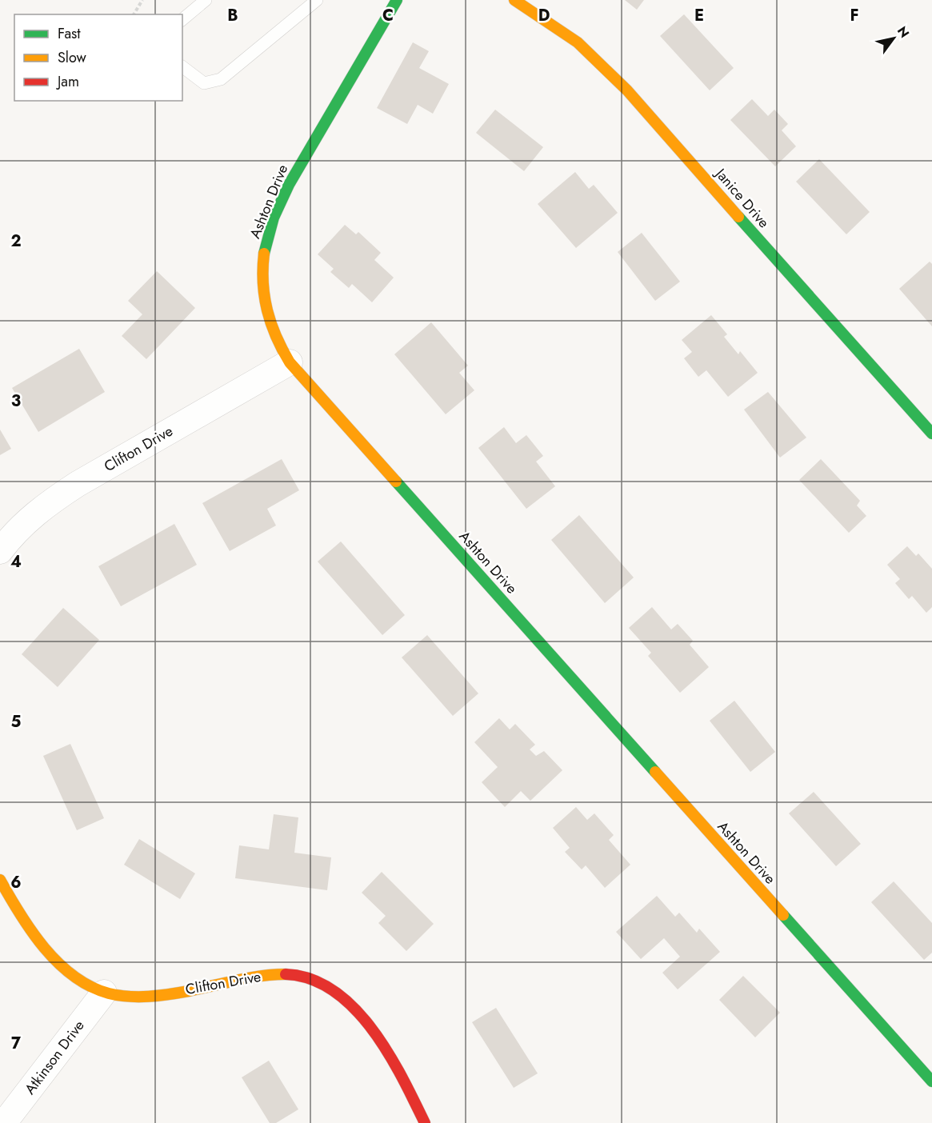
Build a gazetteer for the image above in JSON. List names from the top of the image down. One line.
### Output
{"streets":{"street":["Janice Drive","Ashton Drive","Clifton Drive","Atkinson Drive"]},"crossings":[["Ashton Drive","Clifton Drive"],["Clifton Drive","Atkinson Drive"]],"legend":["Fast","Slow","Jam"],"north":"top right","grid":{"columns":["B","C","D","E","F"],"rows":["2","3","4","5","6","7"]}}
